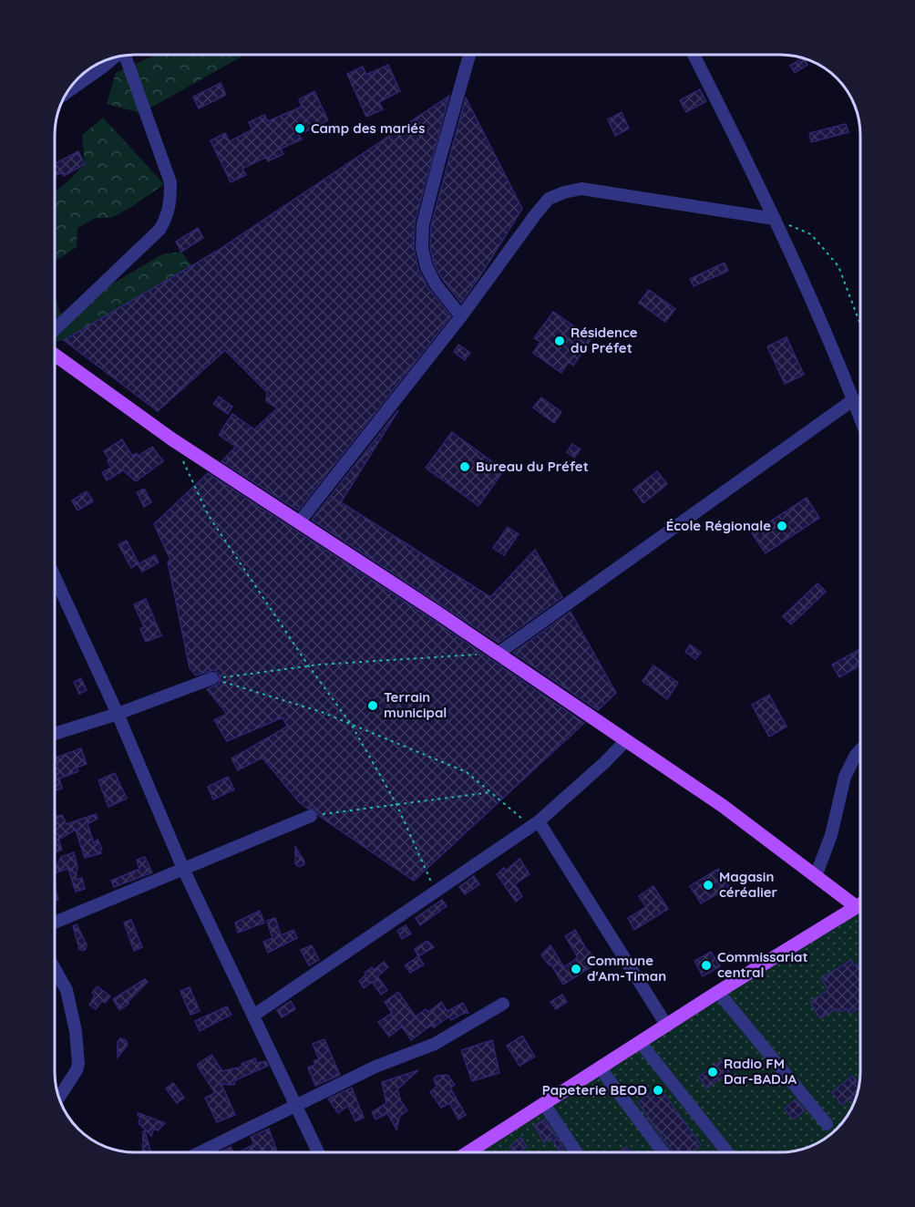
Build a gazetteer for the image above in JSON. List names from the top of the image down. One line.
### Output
{"places":["Camp des mariés","Résidence du Préfet","Bureau du Préfet","École Régionale","Terrain municipal","Magasin céréalier","Commissariat central","Commune d'Am-Timan","Radio FM Dar-BADJA","Papeterie BEOD"]}
